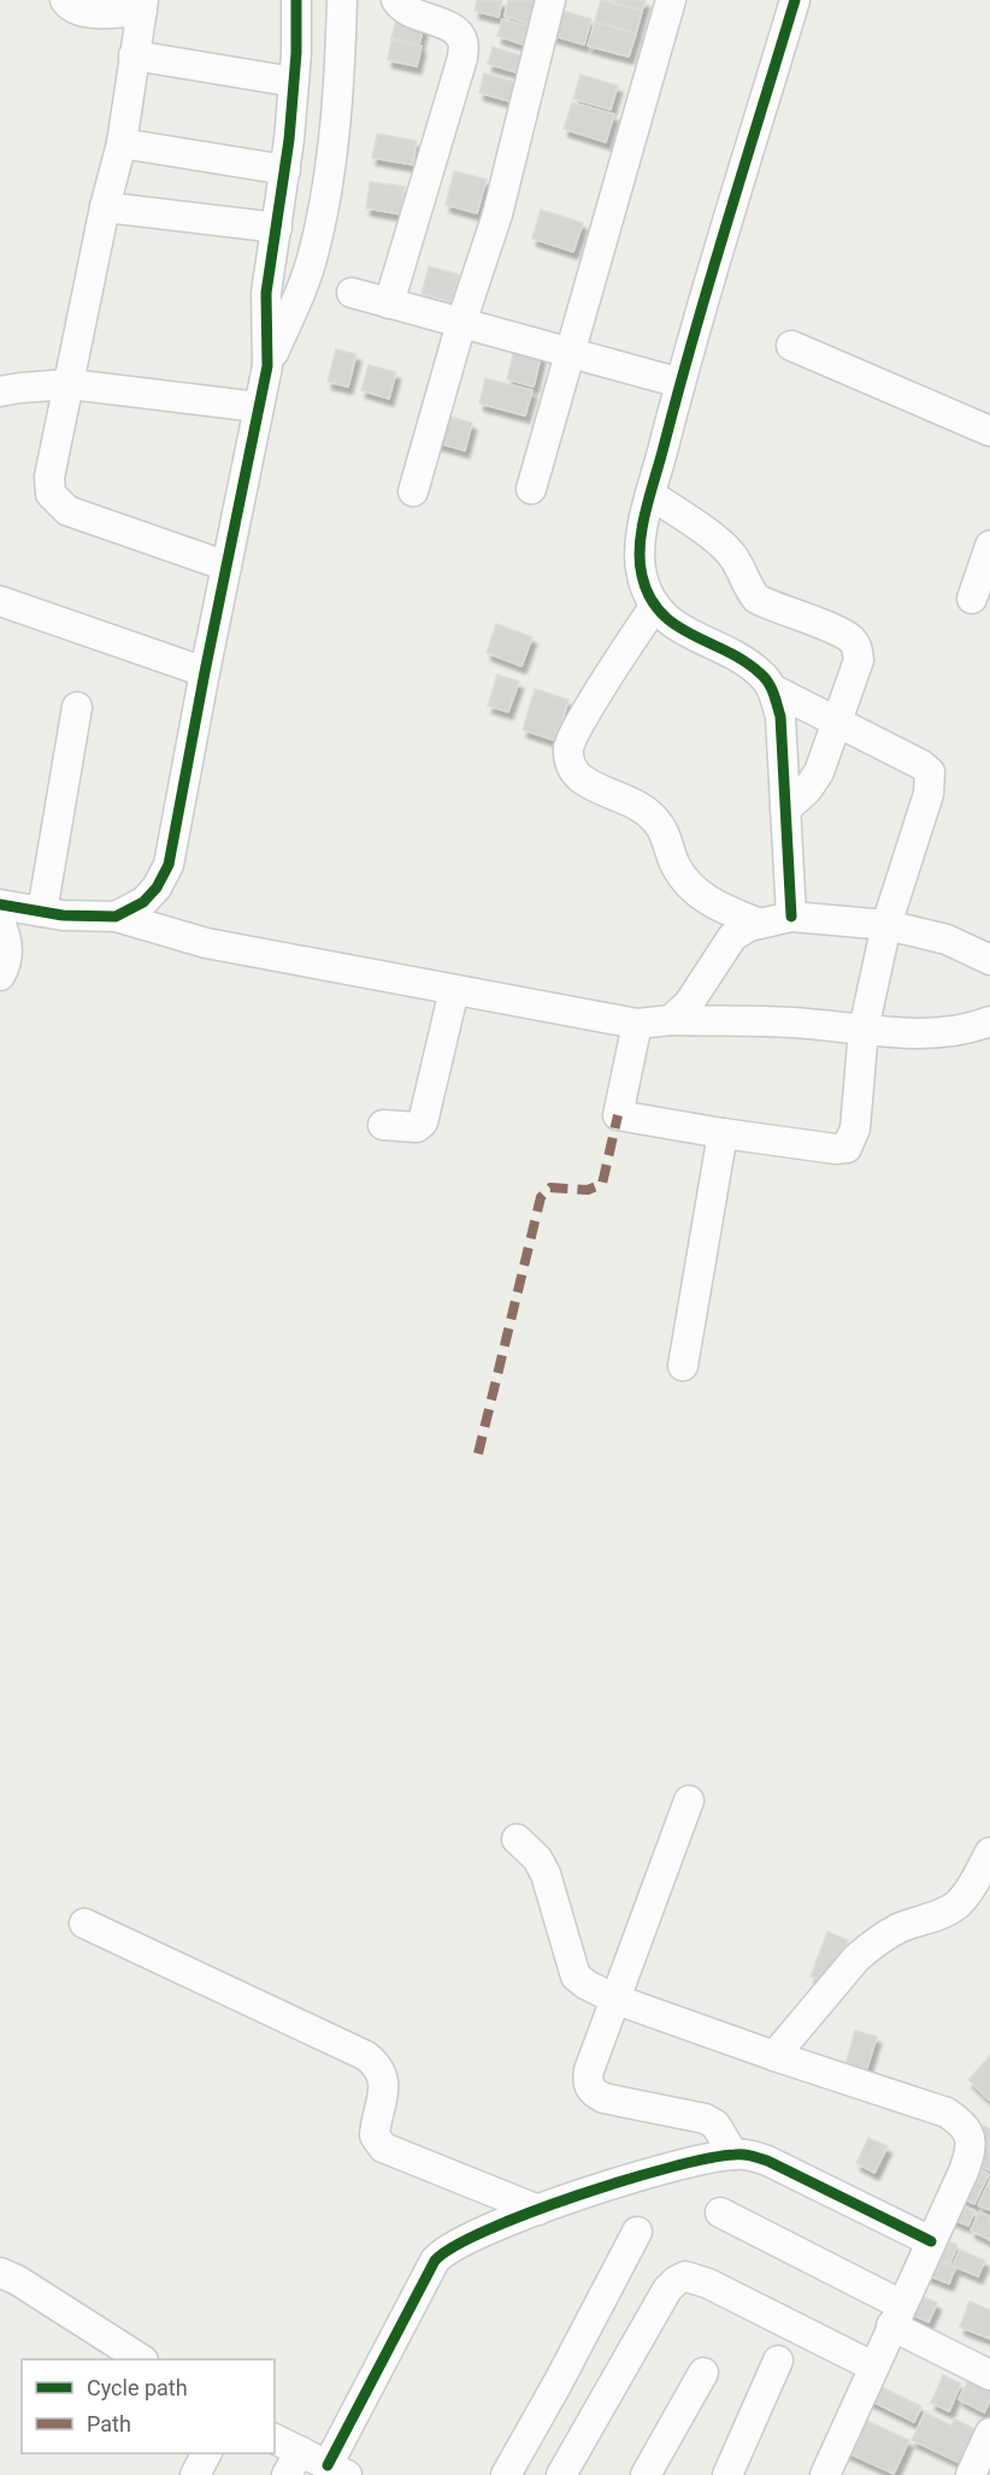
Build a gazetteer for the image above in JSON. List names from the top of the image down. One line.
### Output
{"legend":["Cycle path","Path"]}
